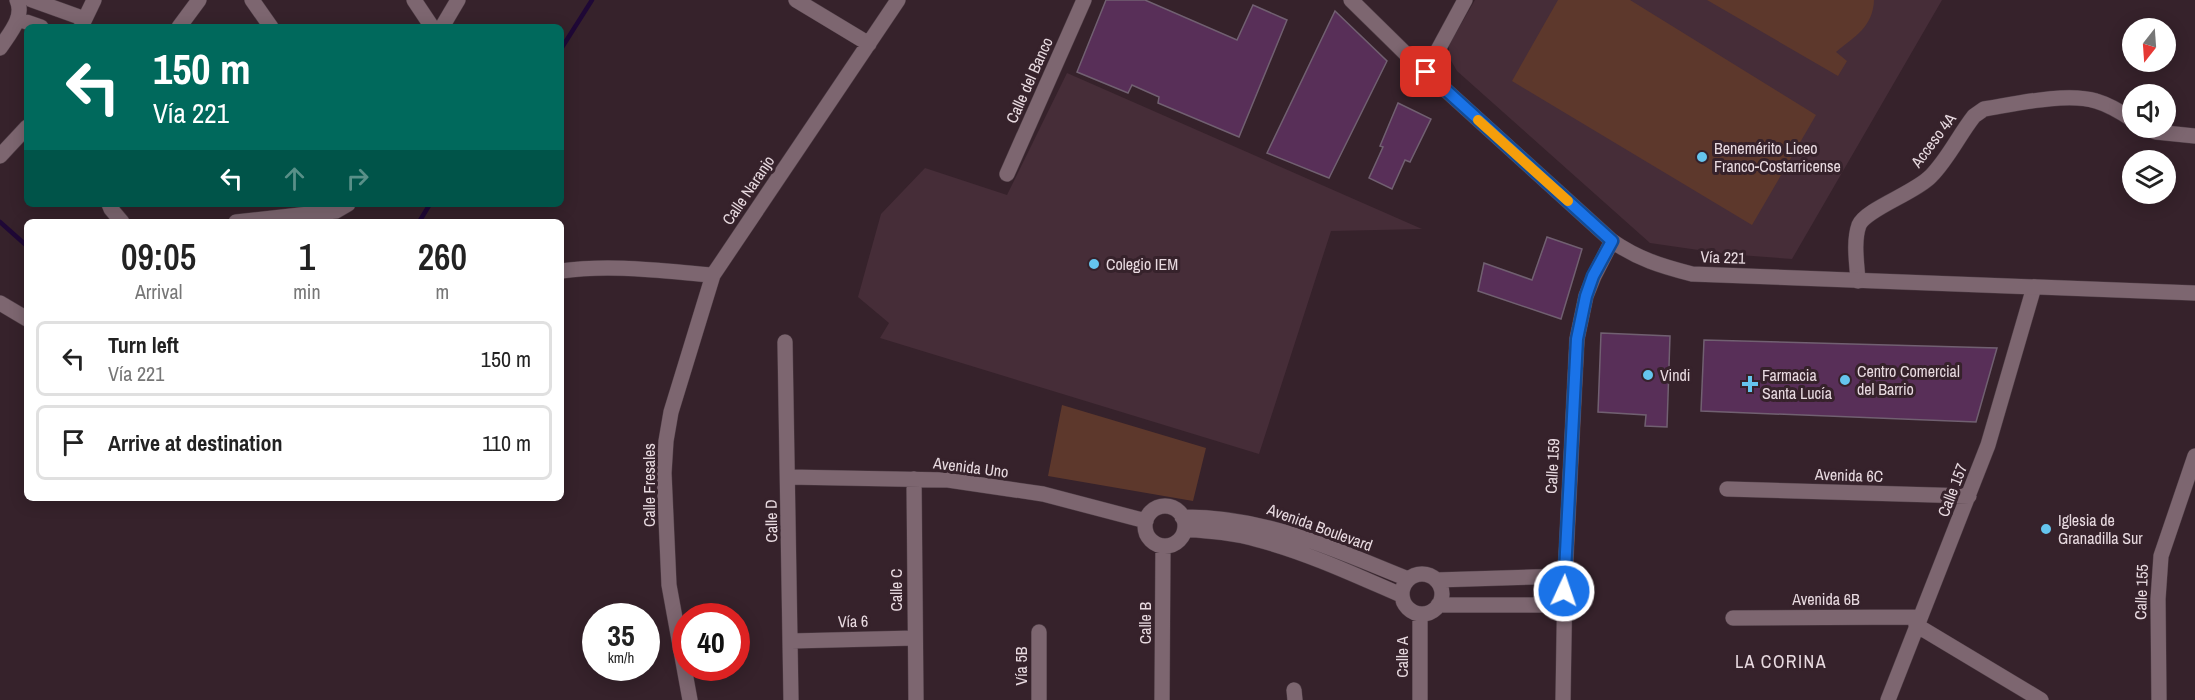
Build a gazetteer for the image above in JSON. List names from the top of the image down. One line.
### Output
{"streets":{"street":["Calle del Banco","Acceso 4A","Calle Naranjo","Vía 221","Calle 159","Avenida Uno","Avenida 6C","Calle Fresales","Calle 157","Calle D","Avenida Boulevard","Calle C","Calle 155","Avenida 6B","Vía 6","Calle B","Calle A","Vía 5B"]},"crossings":[["Acceso 4A","Vía 221"],["Calle Naranjo","Calle Fresales"],["Vía 221","Calle 159"],["Vía 221","Calle 157"],["Avenida Uno","Calle D"],["Avenida Uno","Avenida Boulevard"],["Avenida Uno","Calle C"],["Avenida Uno","Calle B"],["Avenida 6C","Calle 157"],["Calle 157","Avenida 6B"],["Calle D","Vía 6"],["Avenida Boulevard","Calle B"],["Avenida Boulevard","Calle A"],["Calle C","Vía 6"]],"districts":["LA CORINA"],"places":{"other":["Benemérito Liceo Franco-Costarricense","Colegio IEM","Vindi","Centro Comercial del Barrio","Iglesia de Granadilla Sur"],"health":["Farmacia Santa Lucía"]},"north":"bottom","page":{"turn":["150 m","Vía 221"],"eta":["09:05","Arrival","1","min","260","m"],"list":[{"name":"Turn left","note":"Vía 221","value":"150 m"},{"name":"Arrive at destination","value":"110 m"}],"speed":"35 km/h","limit":"40"}}
